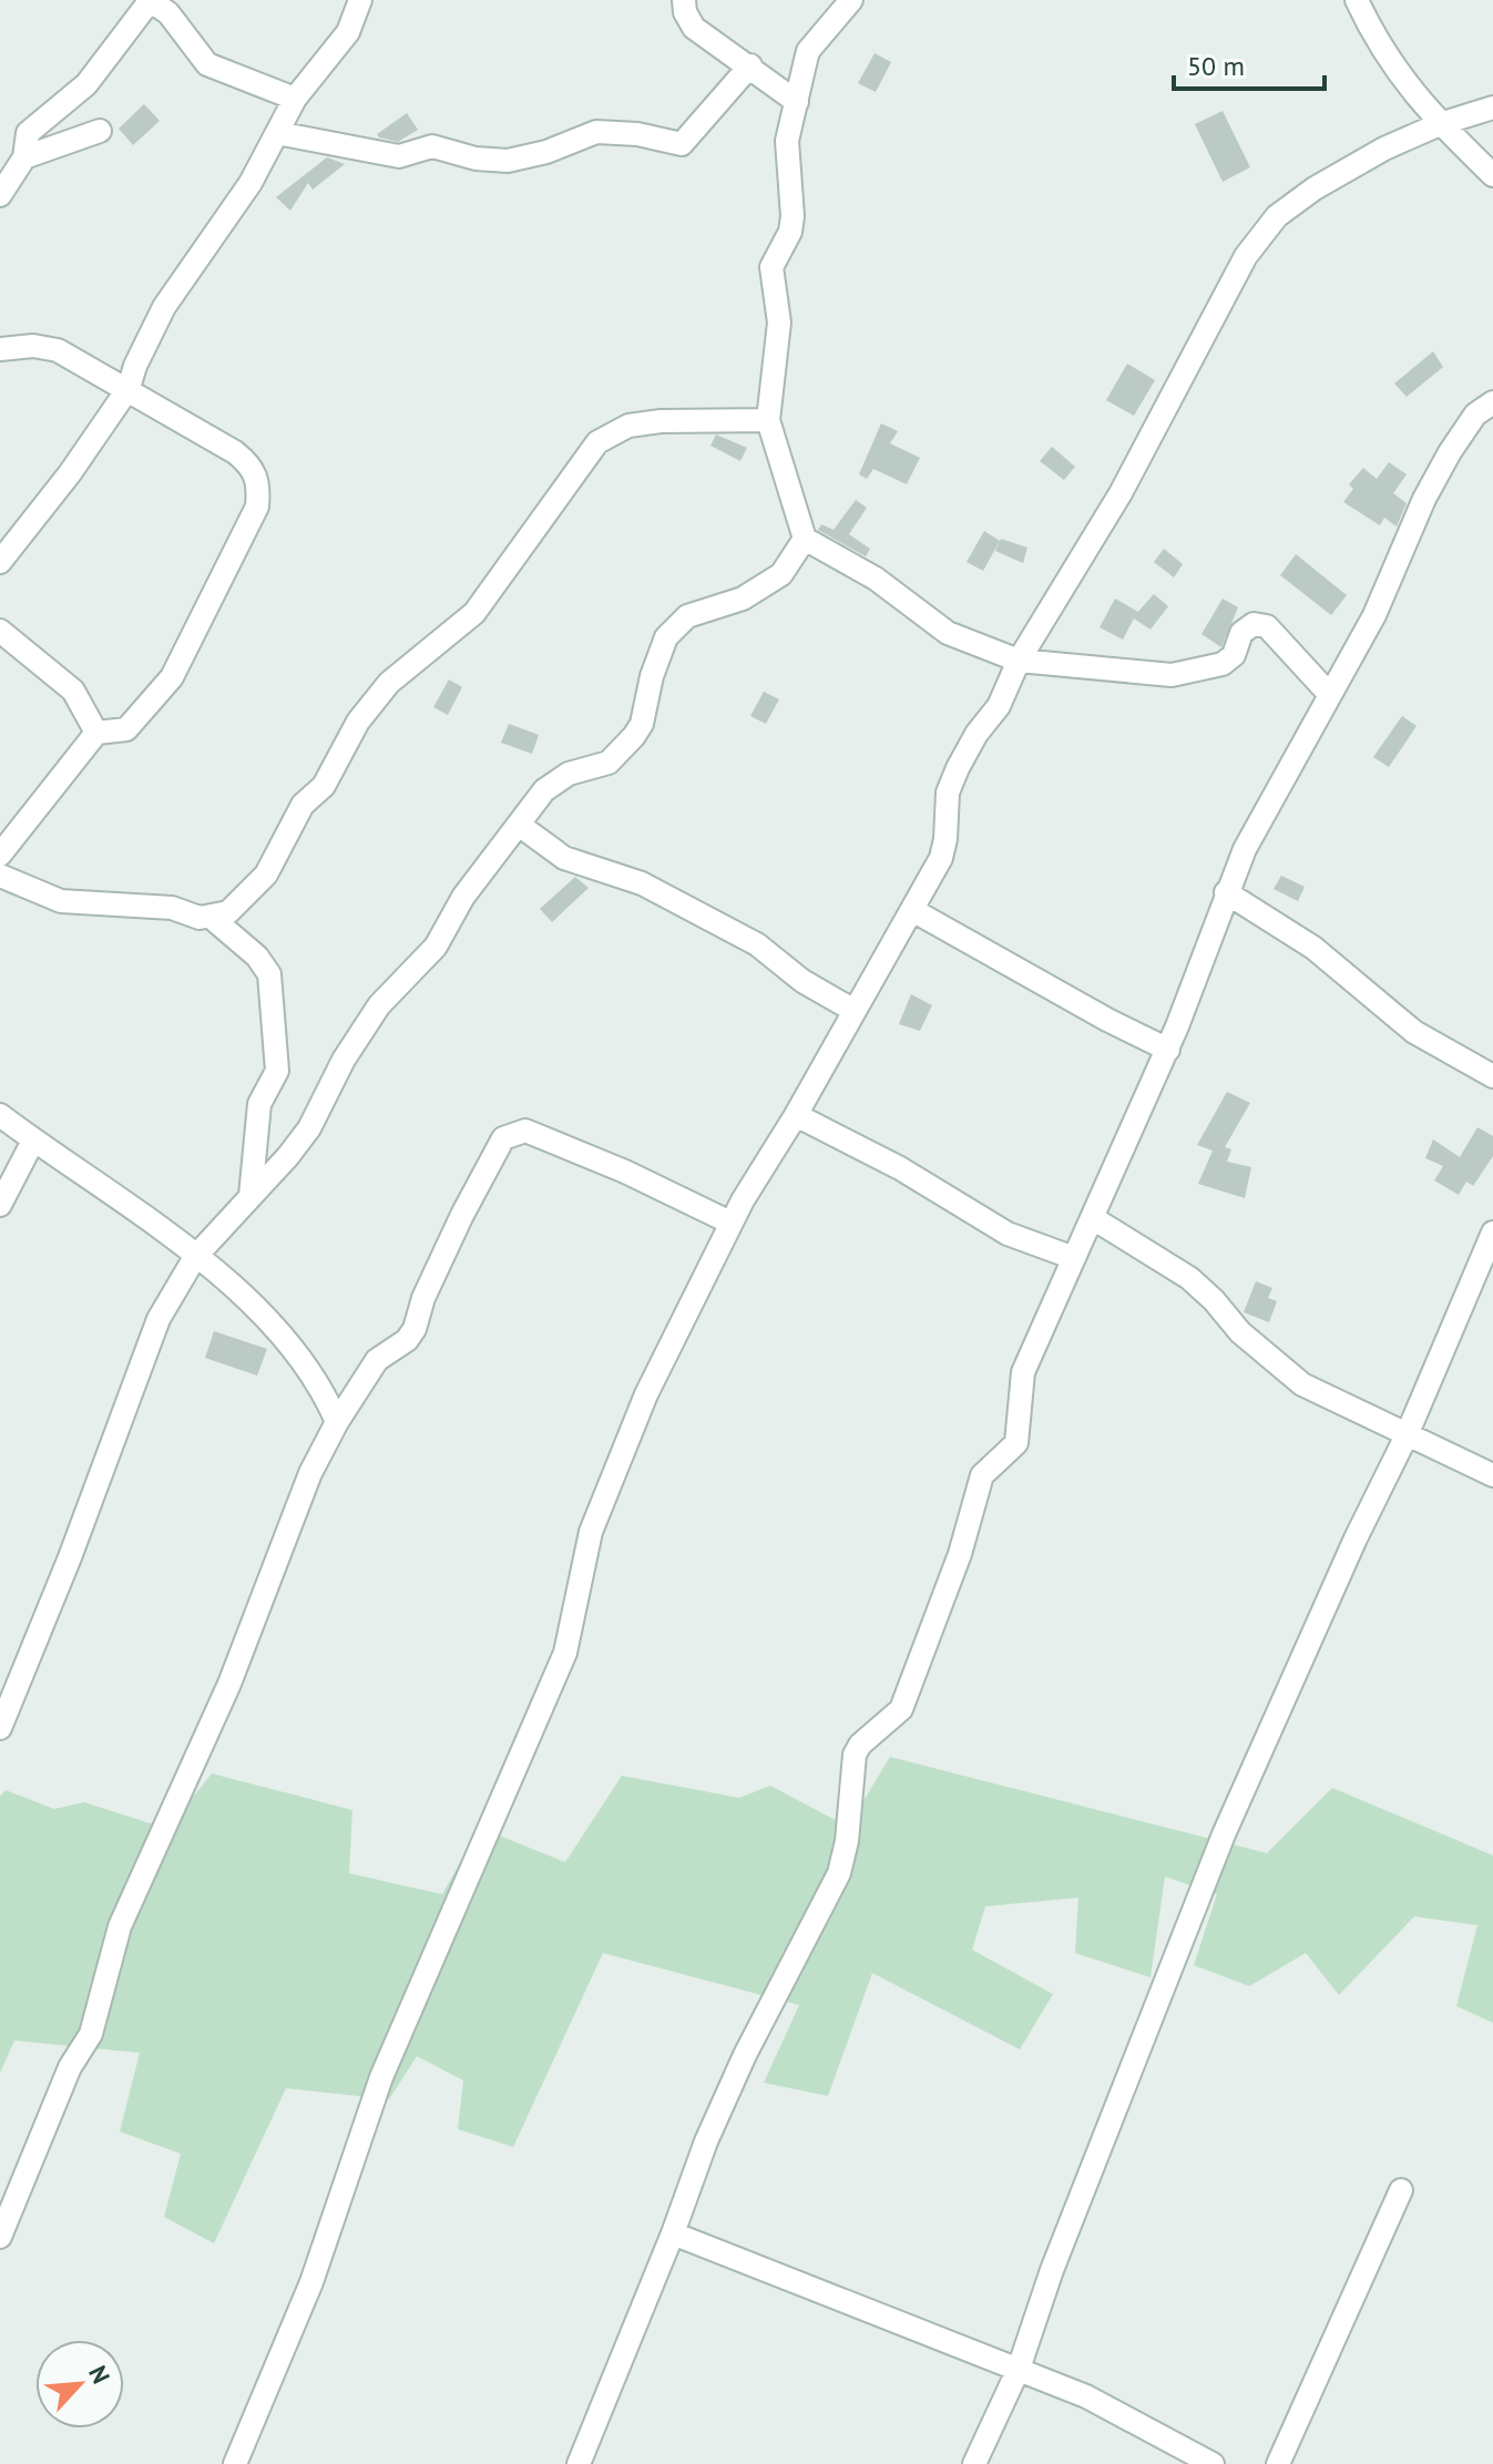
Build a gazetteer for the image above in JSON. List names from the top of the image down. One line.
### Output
{"scale_bar":"50 m","north":"top right"}
